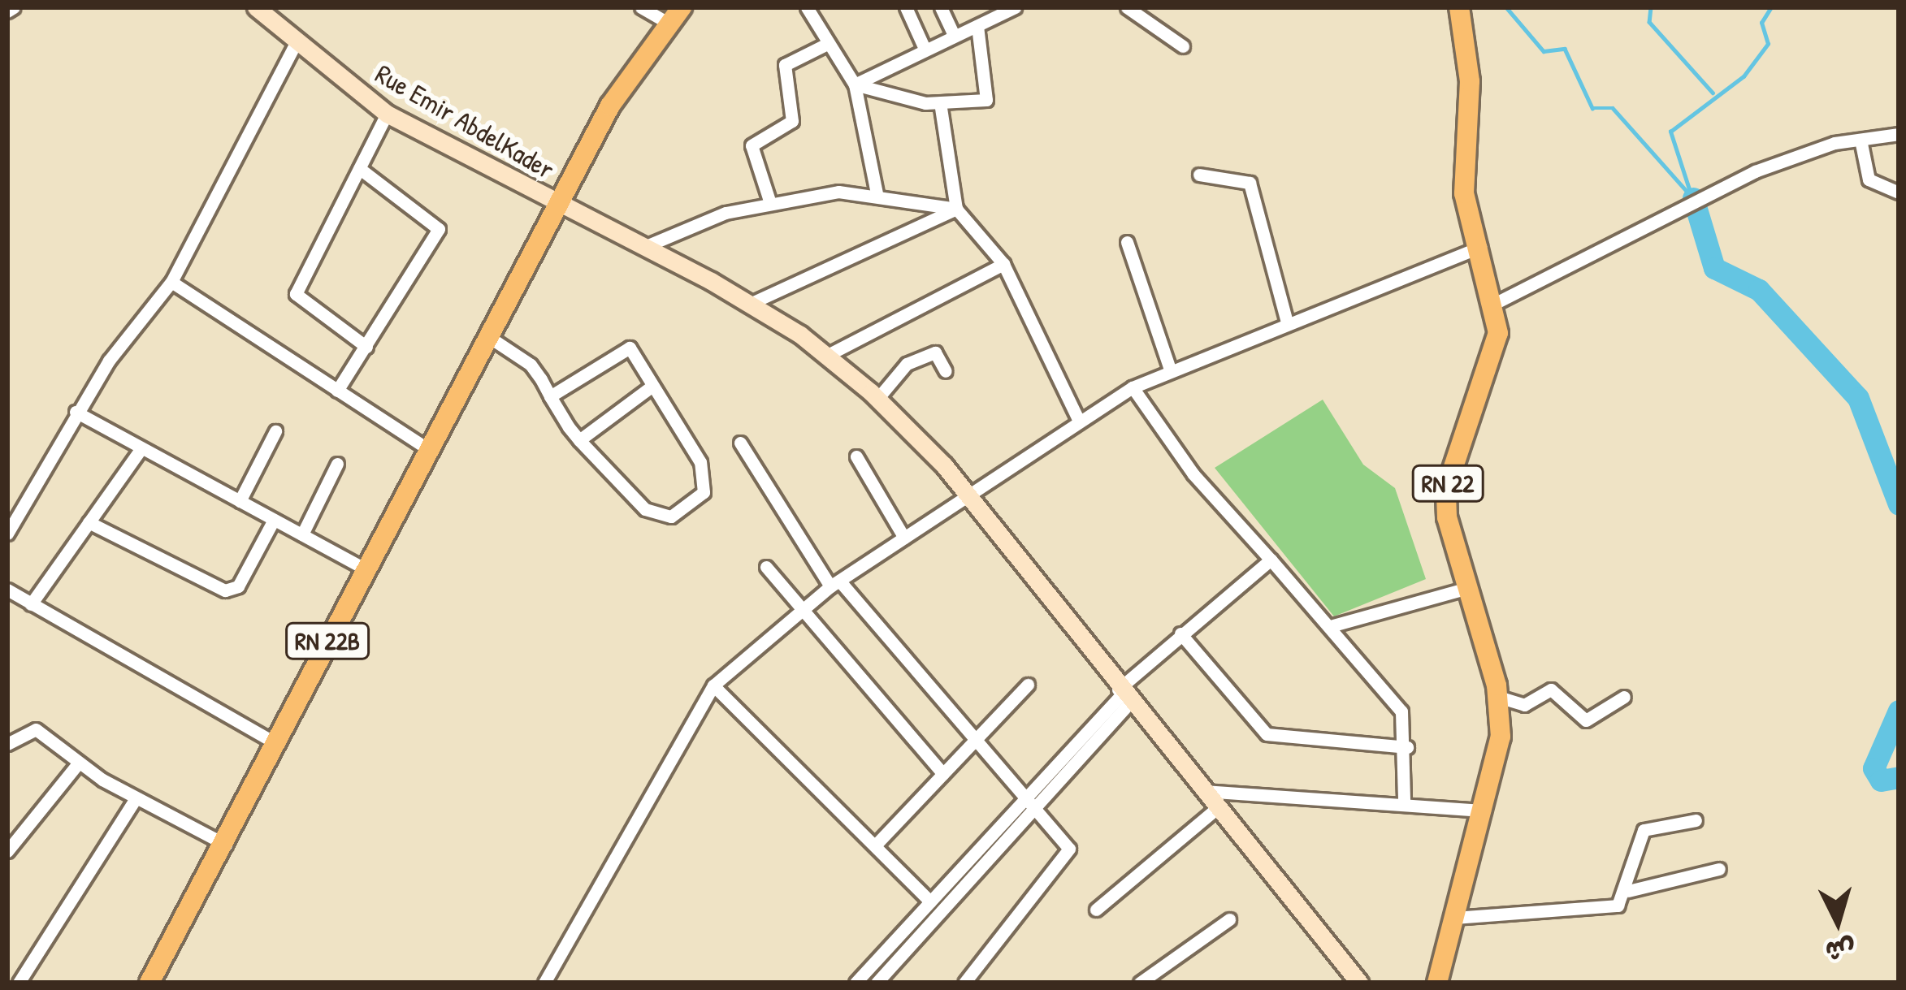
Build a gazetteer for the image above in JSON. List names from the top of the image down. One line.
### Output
{"streets":{"main road":["Rue Emir AbdelKader","RN 22","RN 22B"]},"crossings":[["Rue Emir AbdelKader","RN 22B"]],"north":"bottom"}
